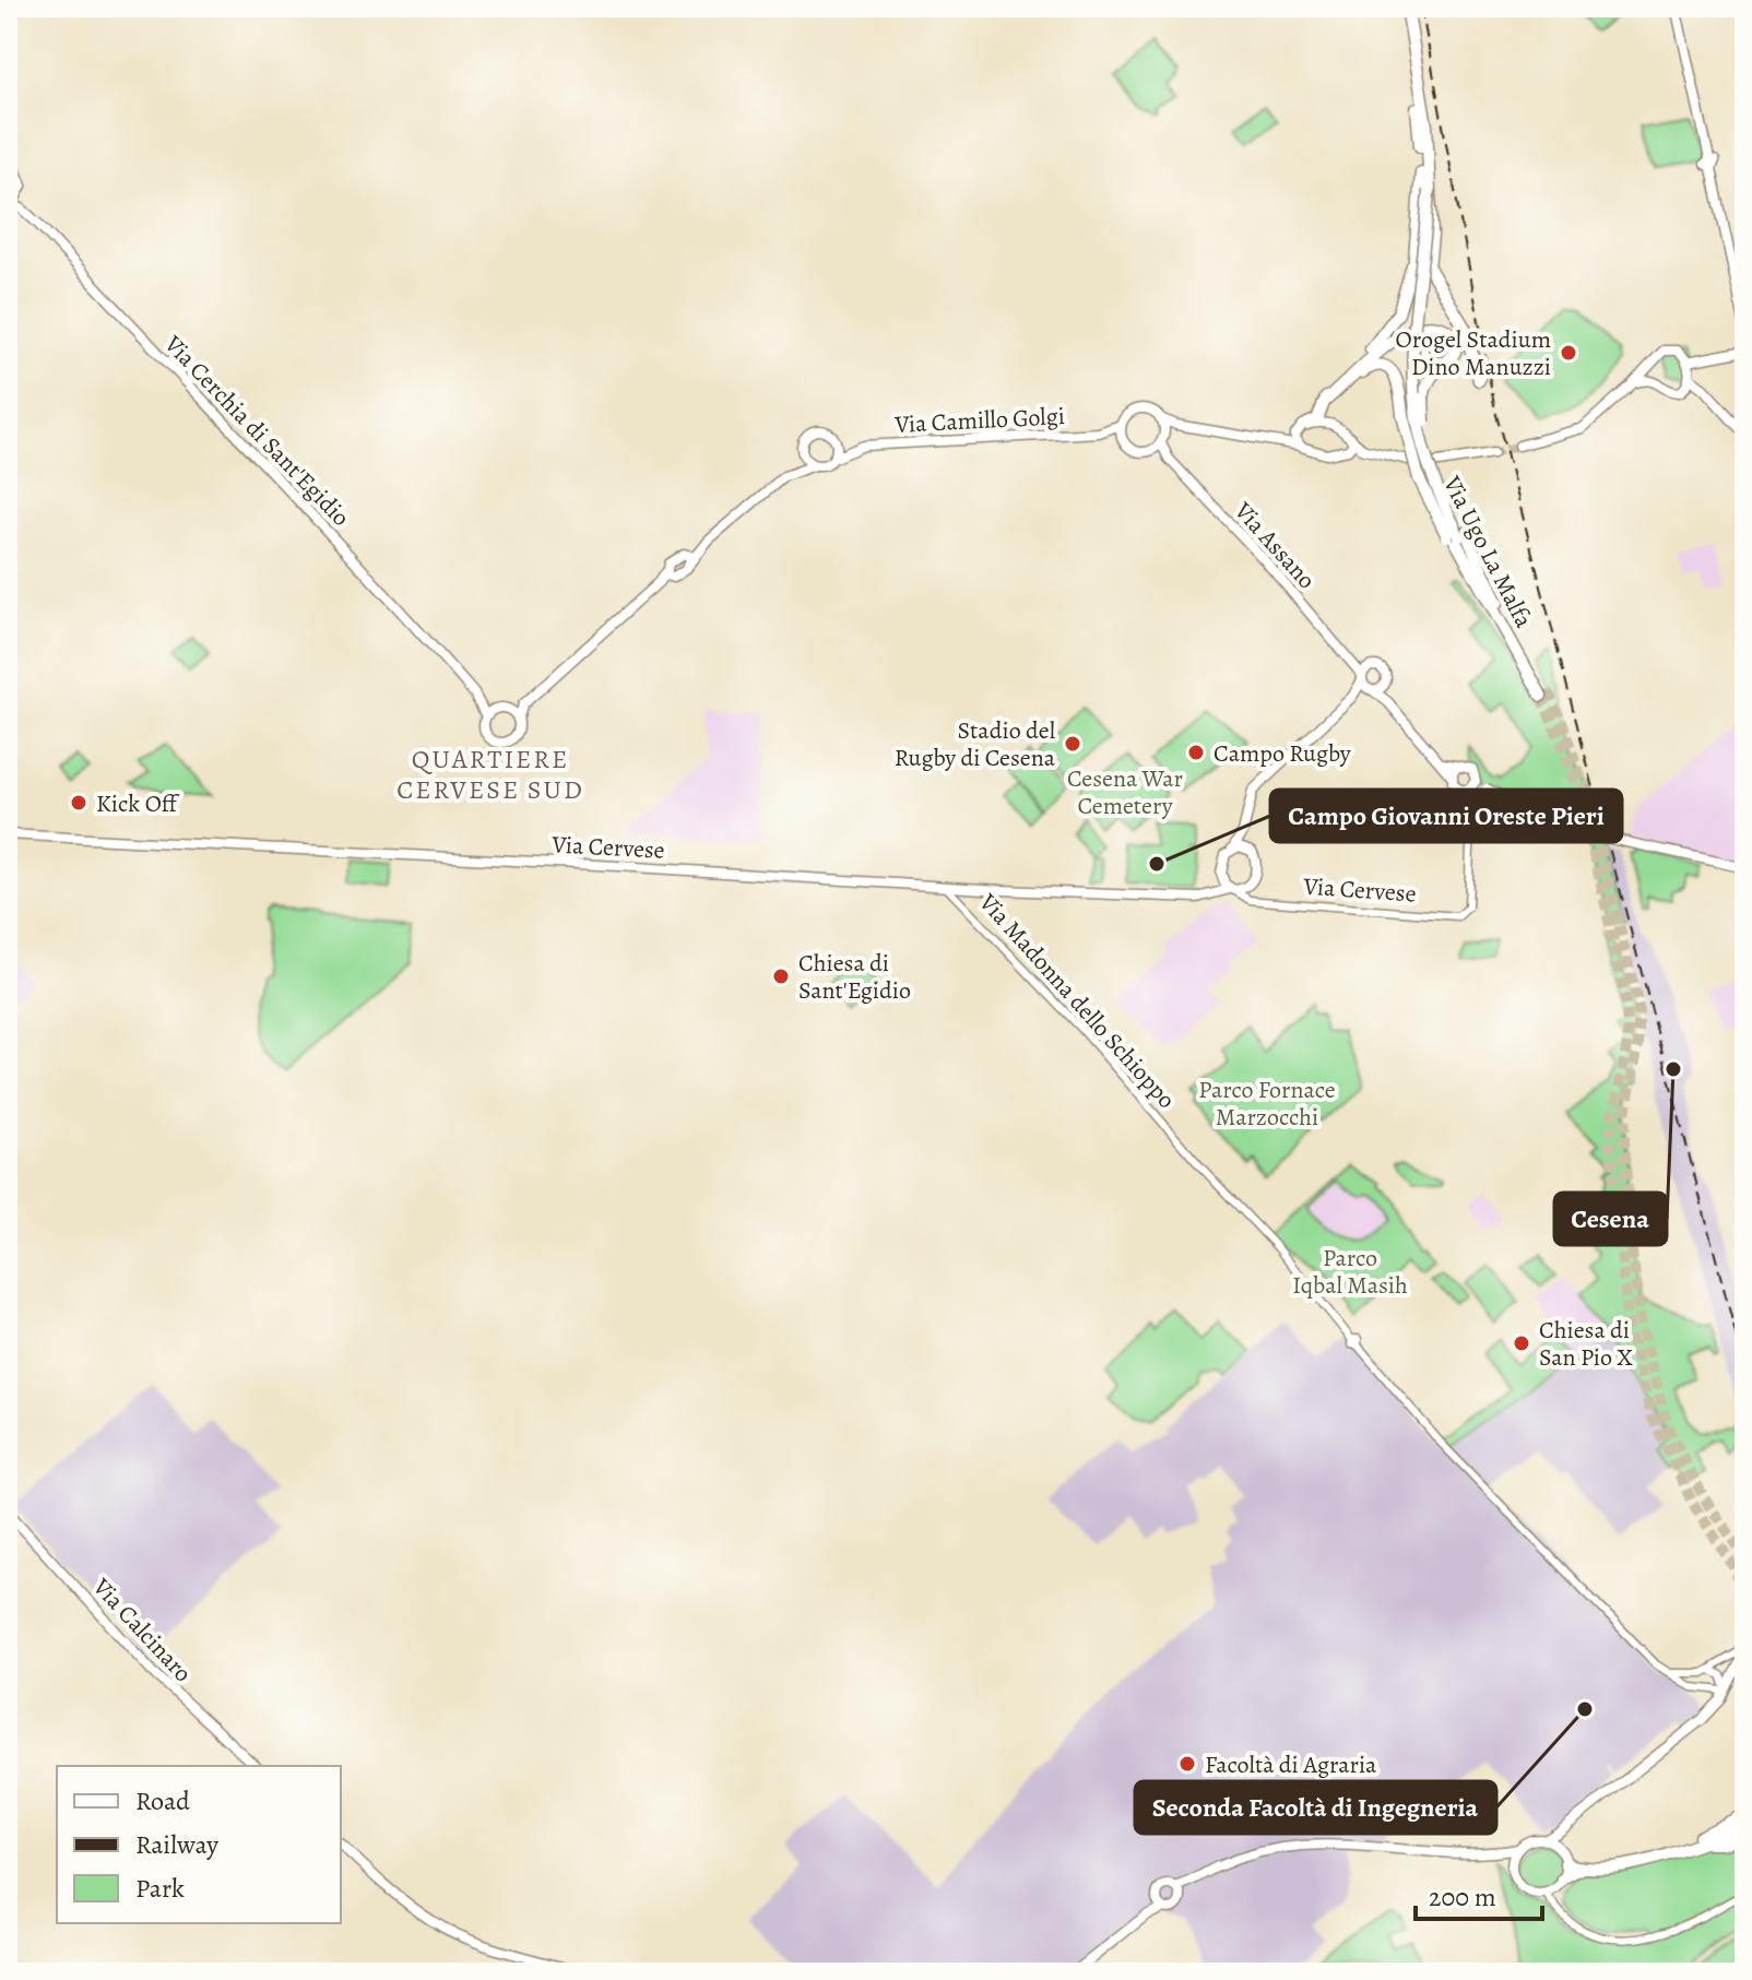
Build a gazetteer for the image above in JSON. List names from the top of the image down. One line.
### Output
{"streets":{"highway":["Via Ugo La Malfa"],"main road":["Via Camillo Golgi","Via Cerchia di Sant'Egidio","Via Assano","Via Cervese","Via Calcinaro"],"street":["Via Madonna dello Schioppo"]},"crossings":[["Via Camillo Golgi","Via Assano"],["Via Cervese","Via Madonna dello Schioppo"]],"districts":["QUARTIERE CERVESE SUD"],"parks":["Cesena War Cemetery","Parco Fornace Marzocchi","Parco Iqbal Masih"],"places":["Orogel Stadium Dino Manuzzi","Stadio del Rugby di Cesena","Campo Rugby","Kick Off","Campo Giovanni Oreste Pieri","Chiesa di Sant'Egidio","Cesena","Chiesa di San Pio X","Seconda Facoltà di Ingegneria","Facoltà di Agraria"],"legend":["Road","Railway","Park"],"scale_bar":"200 m"}
